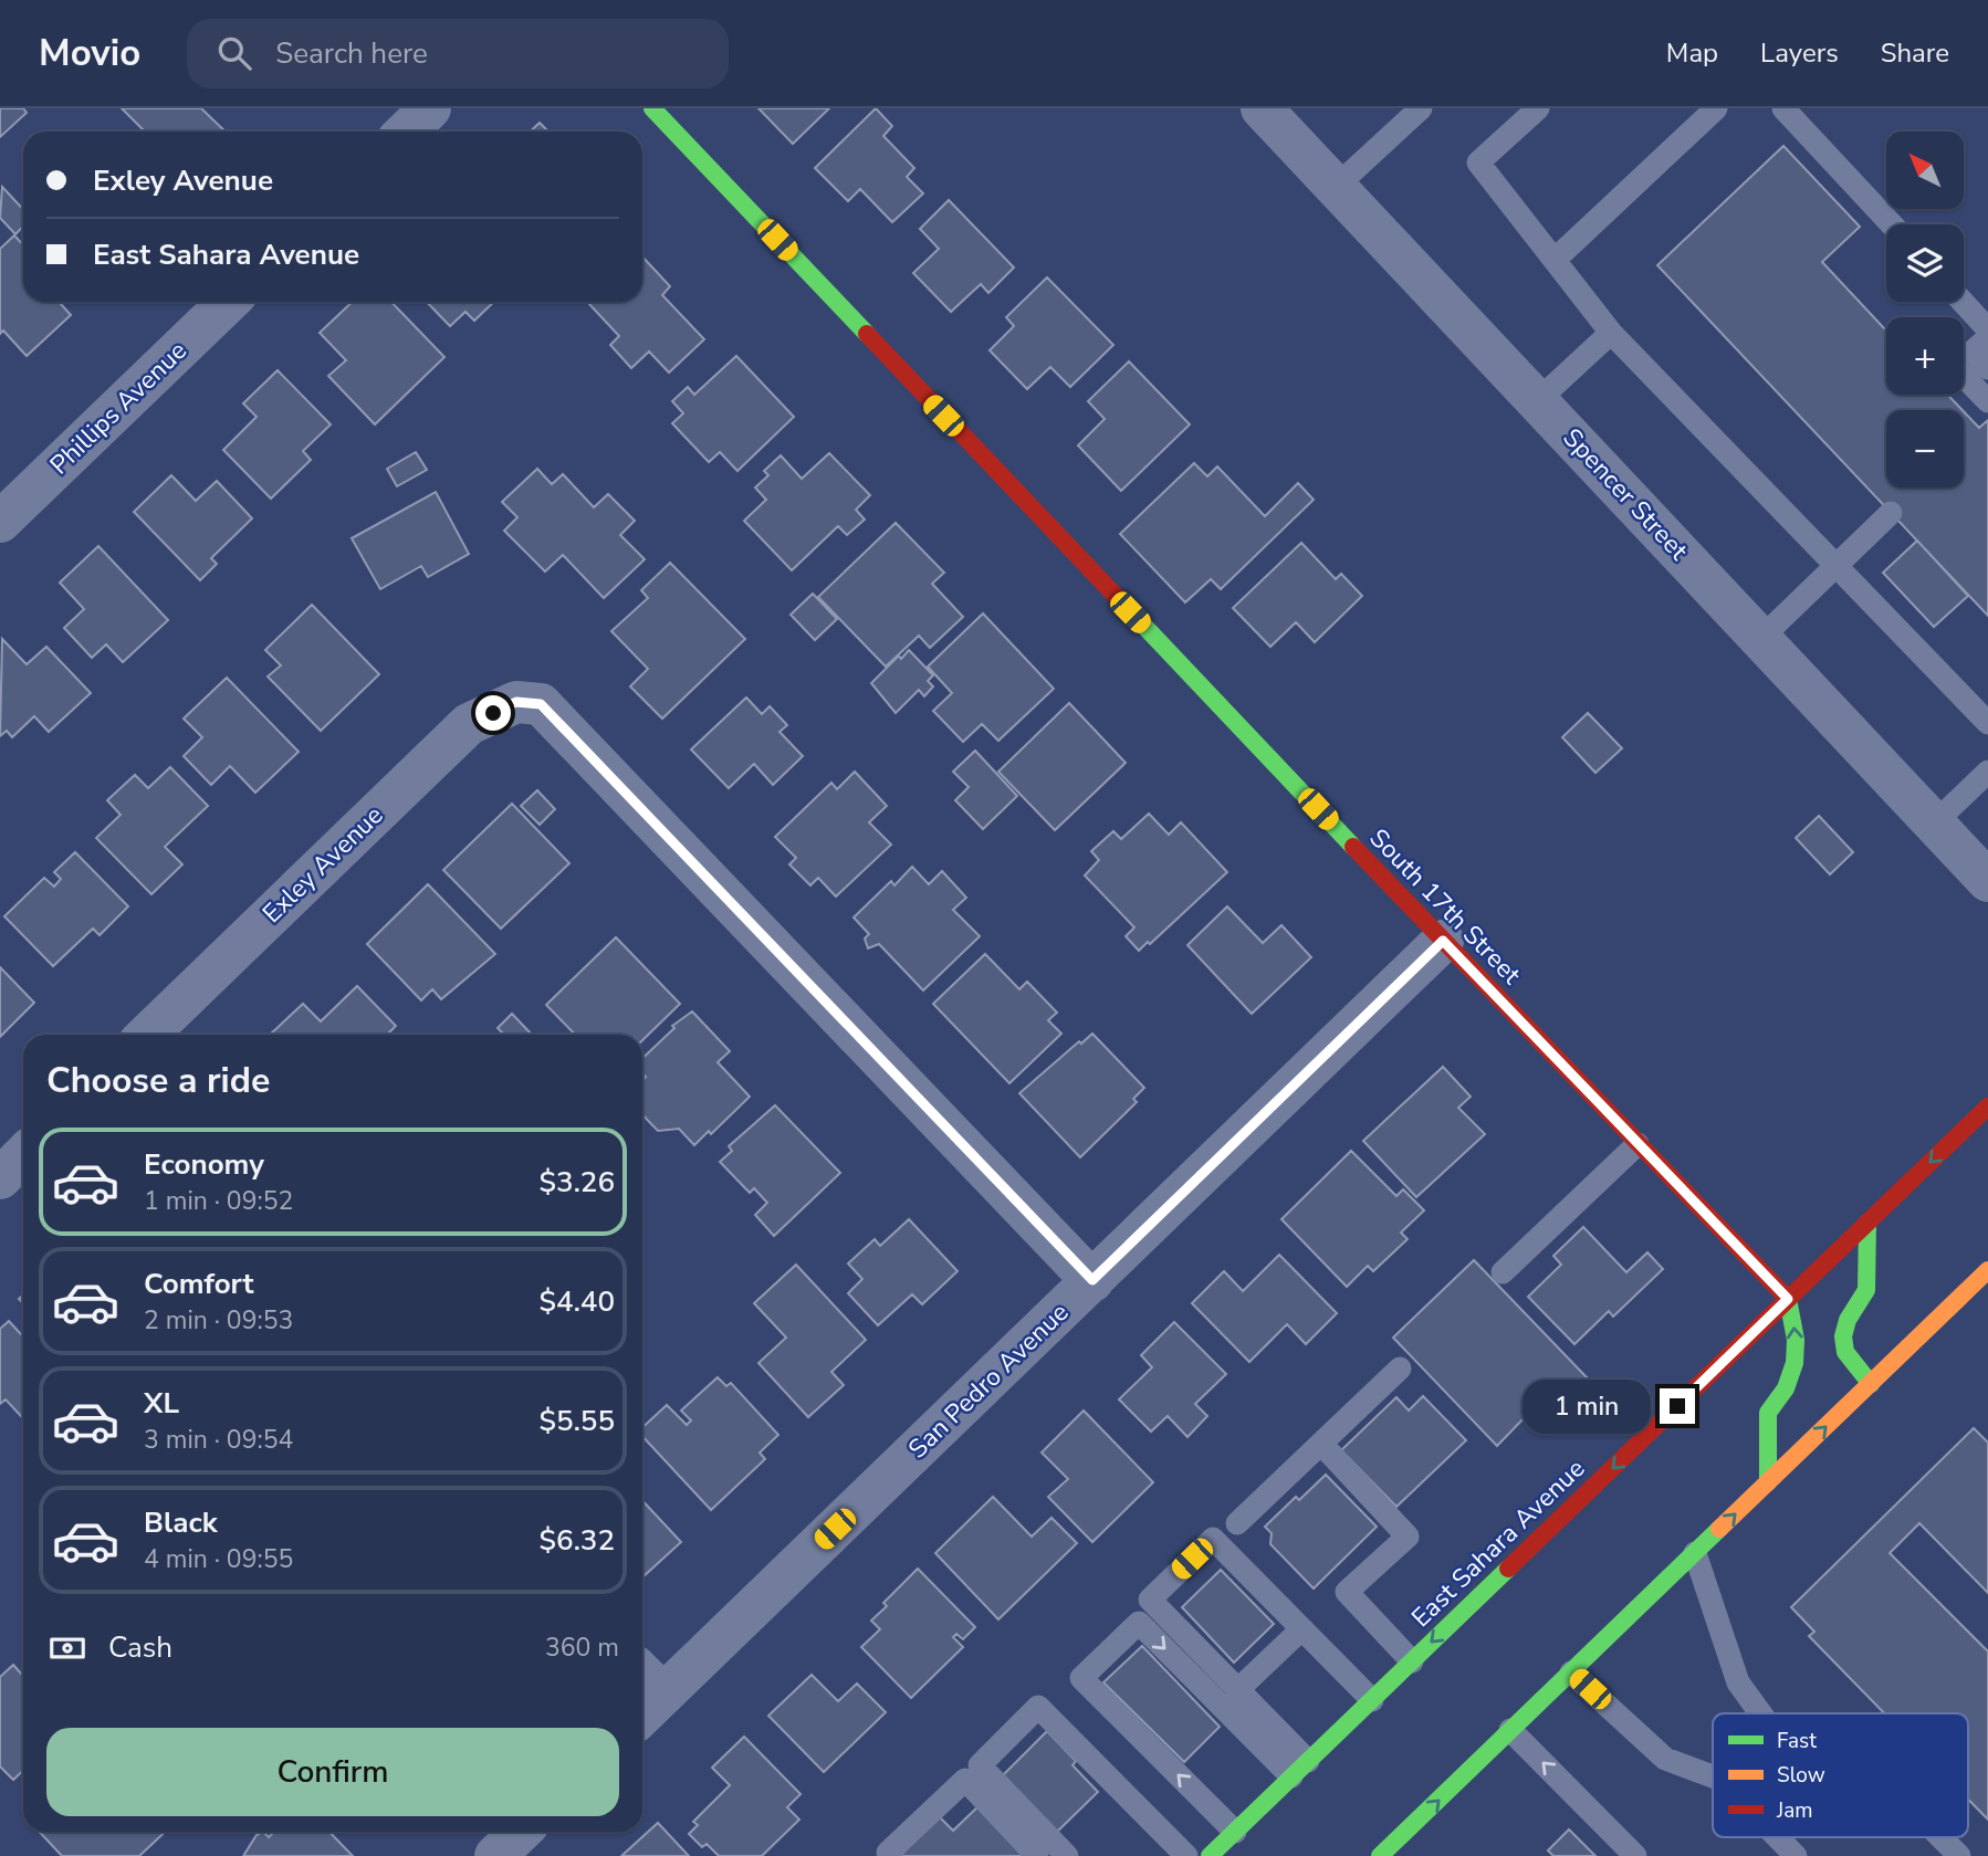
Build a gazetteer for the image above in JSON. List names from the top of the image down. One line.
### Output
{"streets":{"main road":["South 17th Street","East Sahara Avenue"],"street":["Phillips Avenue","Spencer Street","Exley Avenue","San Pedro Avenue"]},"crossings":[["Exley Avenue","San Pedro Avenue"],["South 17th Street","San Pedro Avenue"],["South 17th Street","East Sahara Avenue"]],"legend":["Fast","Slow","Jam"],"north":"top left","page":{"header":"Movio","search":"Search here","nav":["Map","Layers","Share"],"map_buttons":["+","−"],"banner":["Exley Avenue","East Sahara Avenue"],"heading":"Choose a ride","list":[{"name":"Economy","note":"1 min · 09:52","value":"$3.26"},{"name":"Comfort","note":"2 min · 09:53","value":"$4.40"},{"name":"XL","note":"3 min · 09:54","value":"$5.55"},{"name":"Black","note":"4 min · 09:55","value":"$6.32"}],"bubble":"1 min","pay":["Cash","360 m"],"buttons":"Confirm"}}
